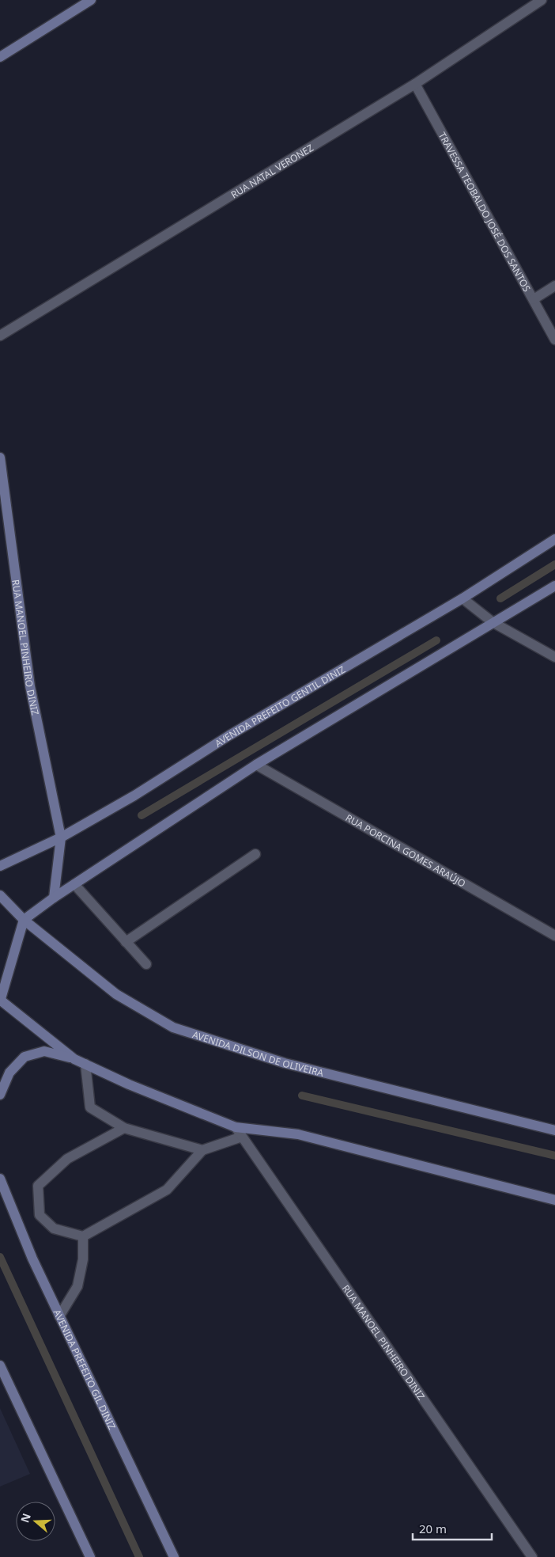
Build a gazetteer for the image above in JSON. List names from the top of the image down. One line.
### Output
{"streets":{"street":["RUA NATAL VERONEZ","TRAVESSA TEOBALDO JOSÉ DOS SANTOS","RUA MANOEL PINHEIRO DINIZ","AVENIDA PREFEITO GENTIL DINIZ","RUA PORCINA GOMES ARAÚJO","AVENIDA DILSON DE OLIVEIRA","AVENIDA PREFEITO GIL DINIZ"]},"crossings":[["RUA NATAL VERONEZ","TRAVESSA TEOBALDO JOSÉ DOS SANTOS"],["RUA MANOEL PINHEIRO DINIZ","AVENIDA PREFEITO GENTIL DINIZ"]],"scale_bar":"20 m","north":"left"}
